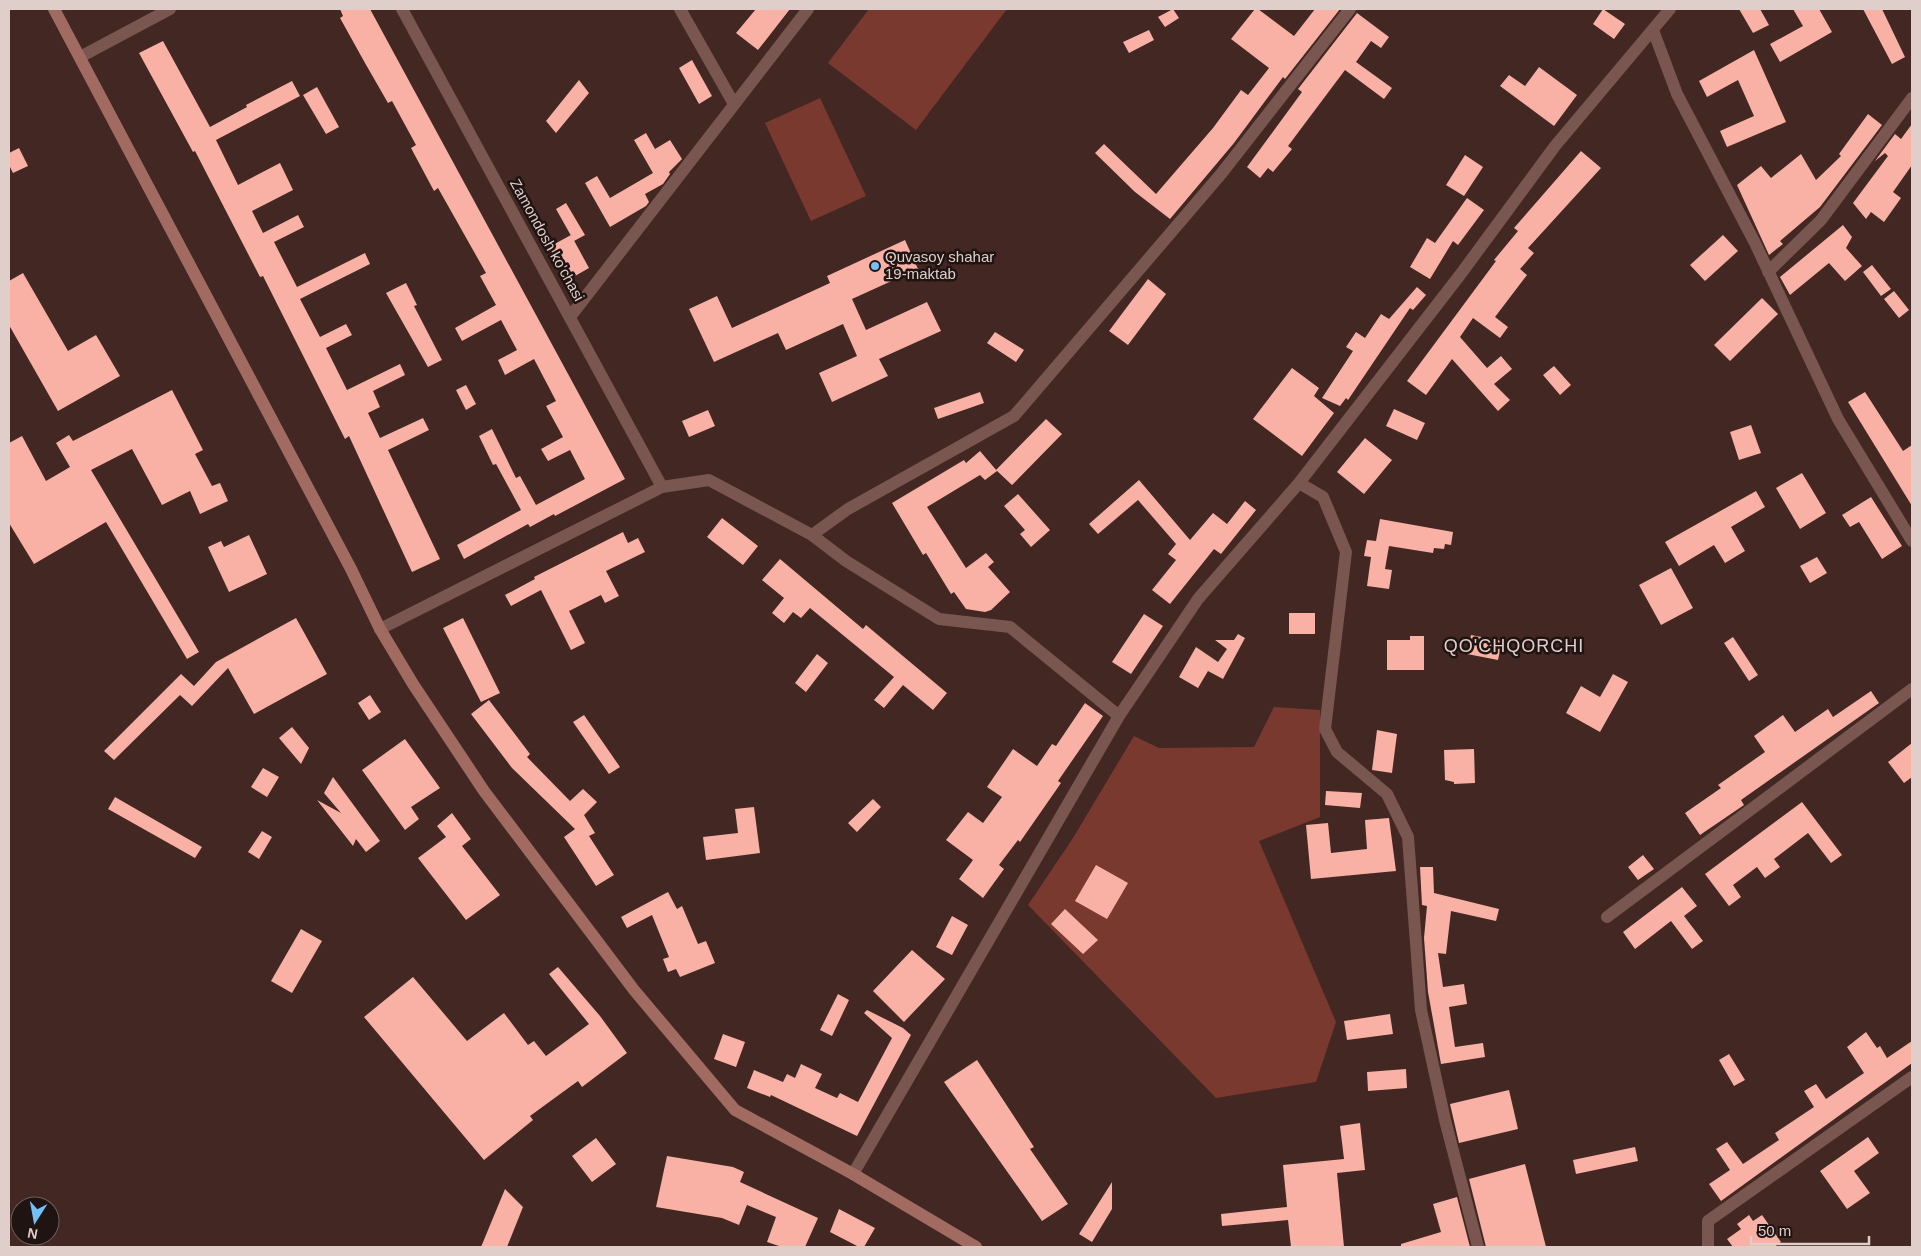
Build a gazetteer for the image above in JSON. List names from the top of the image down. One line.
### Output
{"streets":{"street":["Zamondosh ko'chasi"]},"districts":["QO'CHQORCHI"],"places":["Quvasoy shahar 19-maktab"],"scale_bar":"50 m","north":"bottom"}
